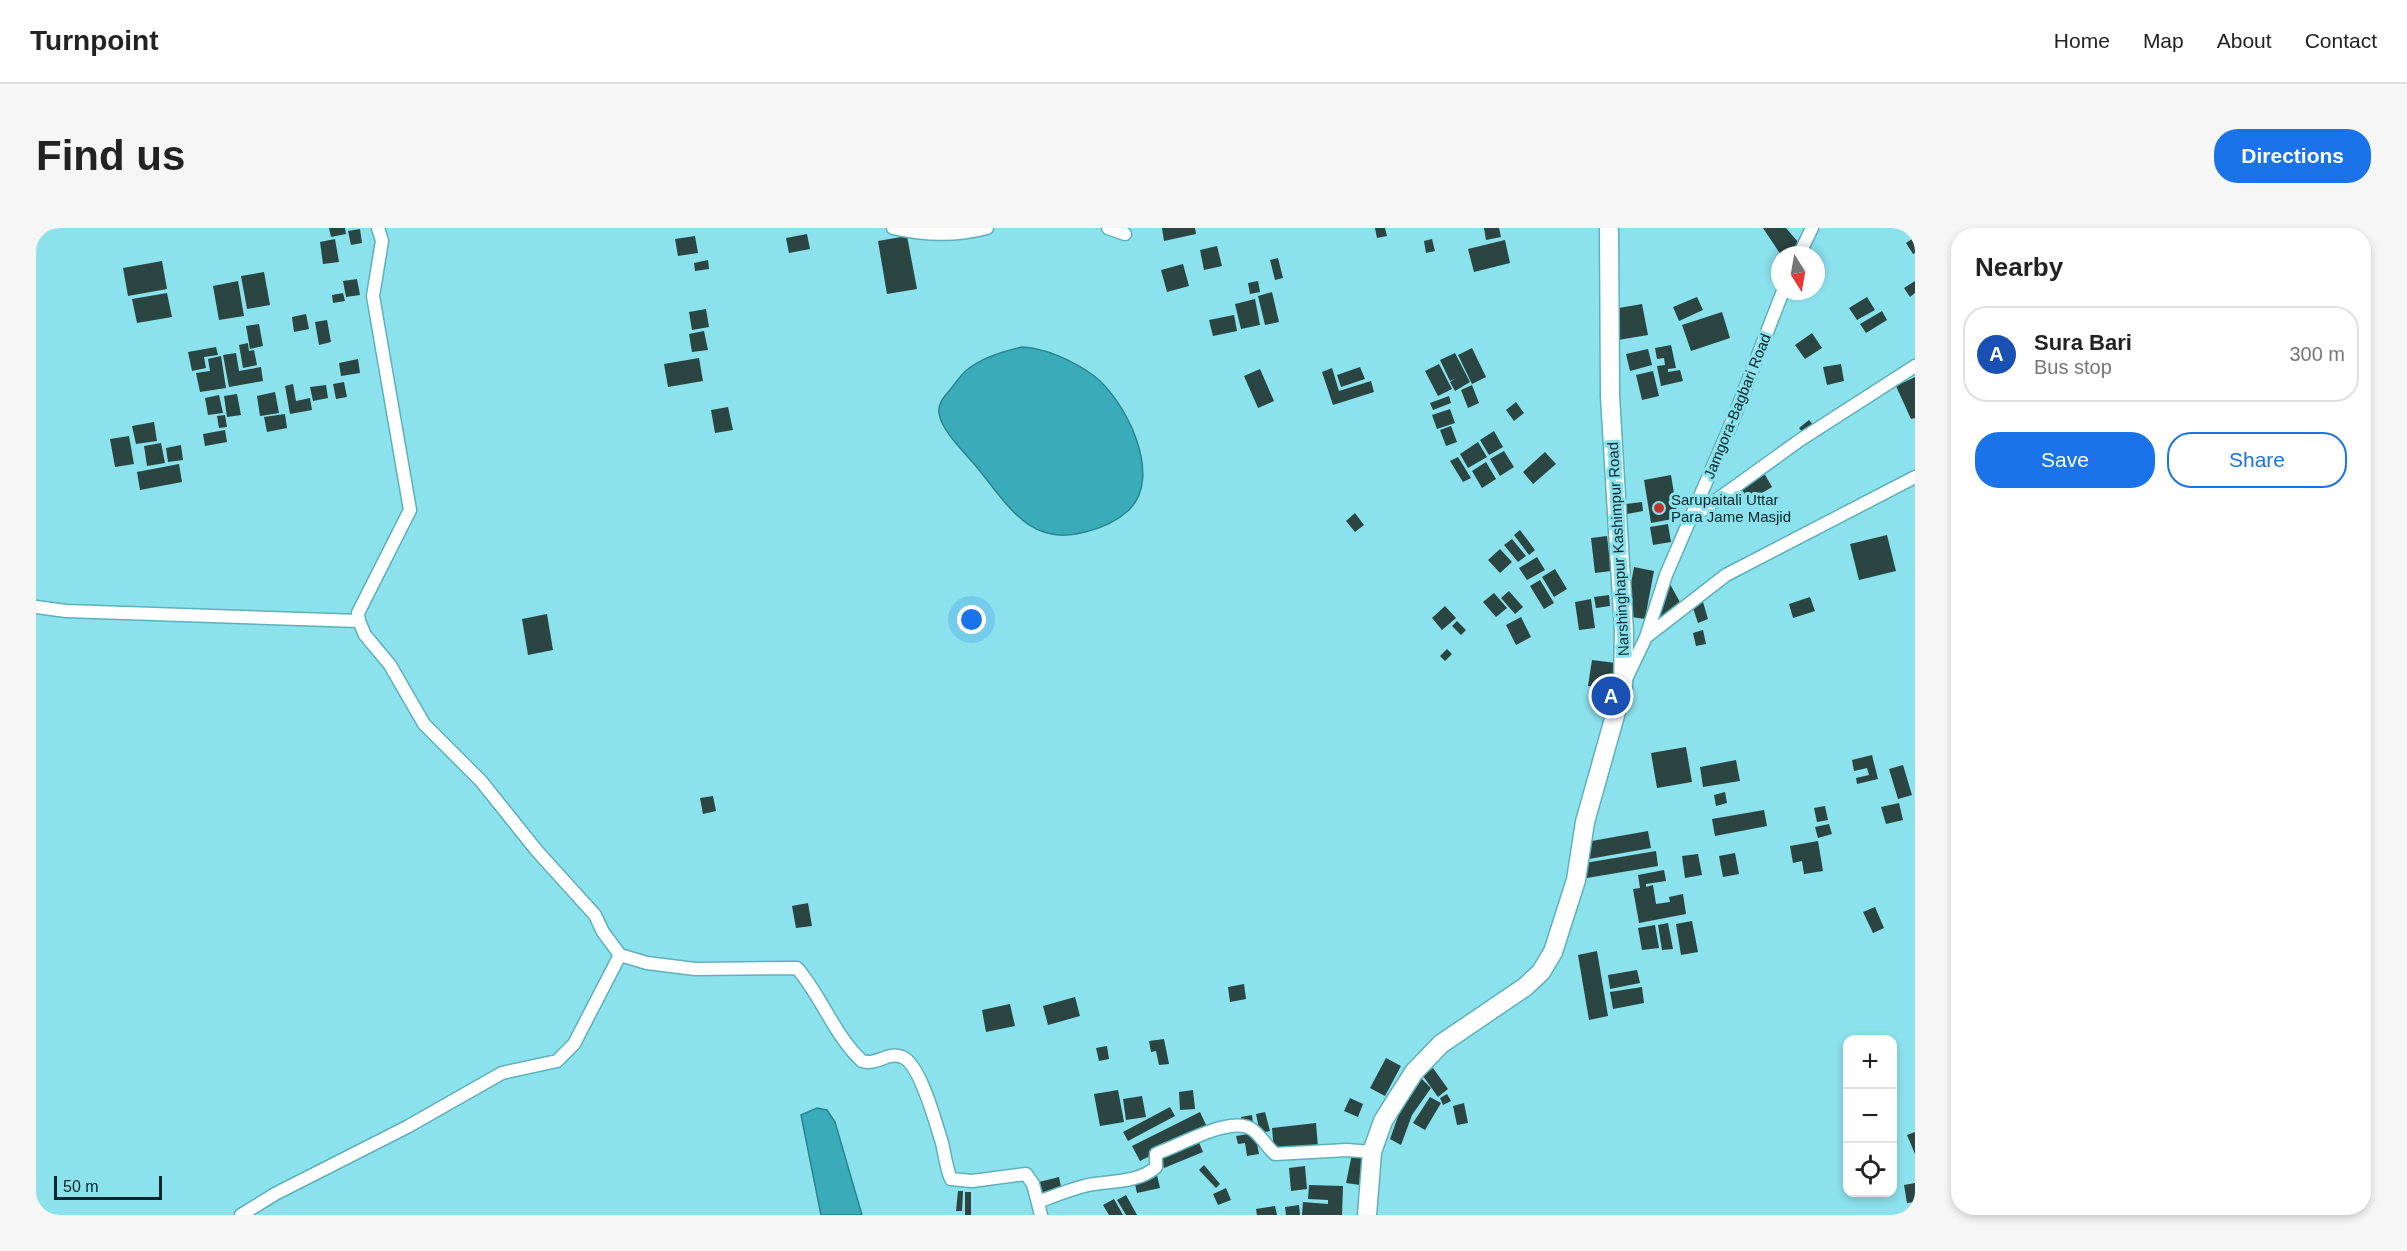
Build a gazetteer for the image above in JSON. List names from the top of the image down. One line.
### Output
{"streets":{"main road":["Narshinghapur Kashimpur Road"],"street":["Jamgora-Bagbari Road"]},"crossings":[["Jamgora-Bagbari Road","Narshinghapur Kashimpur Road"]],"places":["Sarupaitali Uttar Para Jame Masjid"],"scale_bar":"50 m","north":"bottom","page":{"header":"Turnpoint","nav":["Home","Map","About","Contact"],"buttons":["Directions",["Save","Share"]],"title":"Find us","heading":"Nearby","list":[{"mark":"A","name":"Sura Bari","note":"Bus stop","value":"300 m"}],"pins":"A","map_buttons":["+","−"],"scale":"50 m"}}
